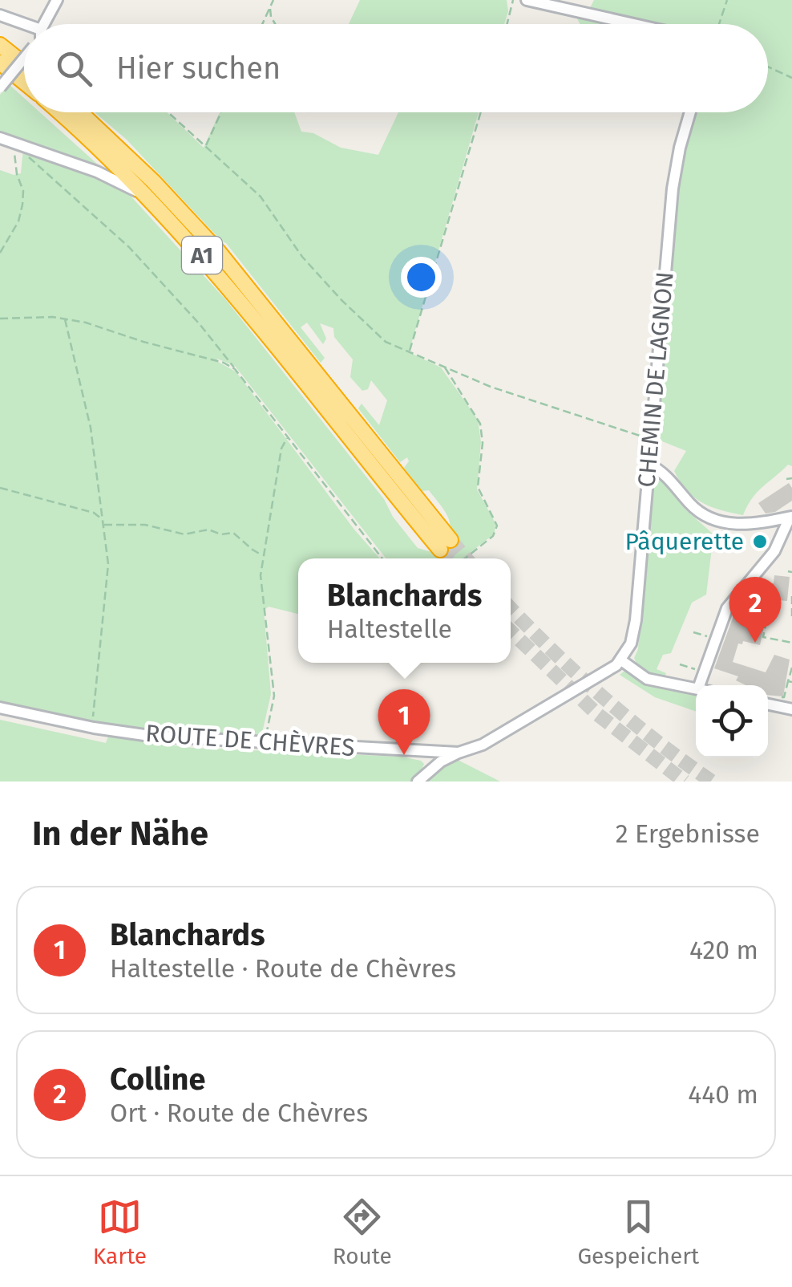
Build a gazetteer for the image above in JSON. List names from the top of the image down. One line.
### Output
{"streets":{"highway":["A1"],"street":["CHEMIN DE LAGNON","ROUTE DE CHÈVRES"]},"crossings":[["CHEMIN DE LAGNON","ROUTE DE CHÈVRES"]],"places":["Pâquerette"],"page":{"search":"Hier suchen","popup":["Blanchards","Haltestelle"],"pins":["2","1"],"heading":["In der Nähe","2 Ergebnisse"],"list":[{"mark":"1","name":"Blanchards","note":"Haltestelle · Route de Chèvres","value":"420 m"},{"mark":"2","name":"Colline","note":"Ort · Route de Chèvres","value":"440 m"}],"nav":["Karte","Route","Gespeichert"]}}
